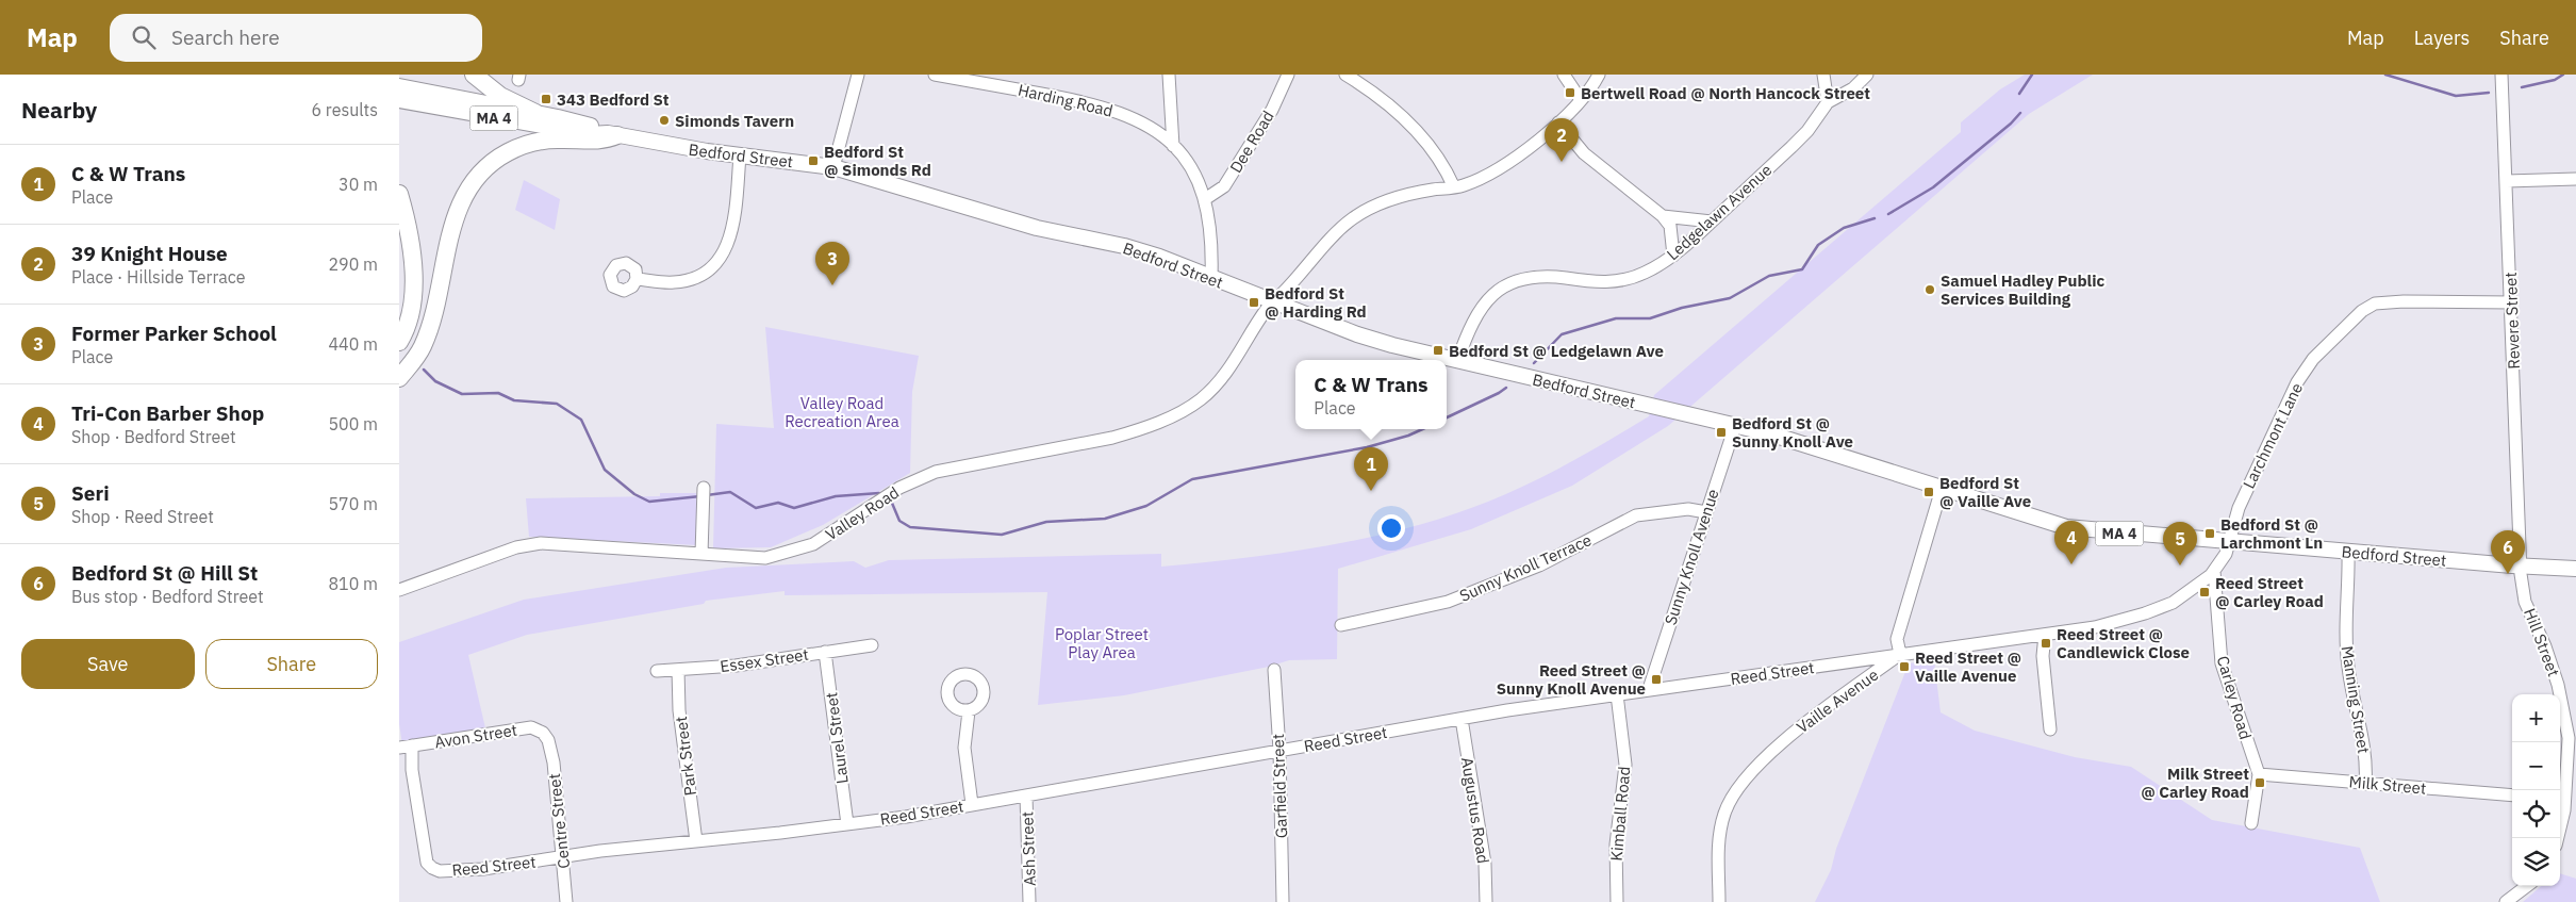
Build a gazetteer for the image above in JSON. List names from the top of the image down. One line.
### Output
{"streets":{"main road":["MA 4","Bedford Street"],"street":["Harding Road","Dee Road","Ledgelawn Avenue","Revere Street","Larchmont Lane","Valley Road","Sunny Knoll Avenue","Sunny Knoll Terrace","Hill Street","Essex Street","Reed Street","Carley Road","Manning Street","Vaille Avenue","Avon Street","Laurel Street","Park Street","Milk Street","Garfield Street","Augustus Road","Kimball Road","Centre Street","Ash Street"]},"crossings":[["Harding Road","Dee Road"],["Harding Road","Bedford Street"],["Bedford Street","Ledgelawn Avenue"],["Bedford Street","Revere Street"],["Bedford Street","Larchmont Lane"],["Bedford Street","Valley Road"],["Bedford Street","Sunny Knoll Avenue"],["Bedford Street","Hill Street"],["Bedford Street","Reed Street"],["Bedford Street","Manning Street"],["Revere Street","Larchmont Lane"],["Revere Street","Hill Street"],["Larchmont Lane","Reed Street"],["Sunny Knoll Avenue","Sunny Knoll Terrace"],["Sunny Knoll Avenue","Reed Street"],["Essex Street","Laurel Street"],["Essex Street","Park Street"],["Reed Street","Carley Road"],["Reed Street","Vaille Avenue"],["Reed Street","Avon Street"],["Reed Street","Laurel Street"],["Reed Street","Park Street"],["Reed Street","Garfield Street"],["Reed Street","Augustus Road"],["Reed Street","Kimball Road"],["Reed Street","Centre Street"],["Reed Street","Ash Street"],["Carley Road","Milk Street"],["Manning Street","Milk Street"],["Avon Street","Centre Street"]],"parks":["Valley Road Recreation Area","Poplar Street Play Area"],"places":{"transit":["Bertwell Road @ North Hancock Street","343 Bedford St","Bedford St @ Simonds Rd","Bedford St @ Harding Rd","Bedford St @ Ledgelawn Ave","Bedford St @ Sunny Knoll Ave","Bedford St @ Vaille Ave","Bedford St @ Larchmont Ln","Reed Street @ Carley Road","Reed Street @ Candlewick Close","Reed Street @ Vaille Avenue","Reed Street @ Sunny Knoll Avenue","Milk Street @ Carley Road"],"other":["Simonds Tavern","Samuel Hadley Public Services Building"]},"page":{"header":"Map","search":"Search here","nav":["Map","Layers","Share"],"heading":["Nearby","6 results"],"pins":["2","3","1","4","5","6"],"list":[{"mark":"1","name":"C & W Trans","note":"Place","value":"30 m"},{"mark":"2","name":"39 Knight House","note":"Place · Hillside Terrace","value":"290 m"},{"mark":"3","name":"Former Parker School","note":"Place","value":"440 m"},{"mark":"4","name":"Tri-Con Barber Shop","note":"Shop · Bedford Street","value":"500 m"},{"mark":"5","name":"Seri","note":"Shop · Reed Street","value":"570 m"},{"mark":"6","name":"Bedford St @ Hill St","note":"Bus stop · Bedford Street","value":"810 m"}],"popup":["C & W Trans","Place"],"buttons":["Save","Share"],"map_buttons":["+","−"]}}
